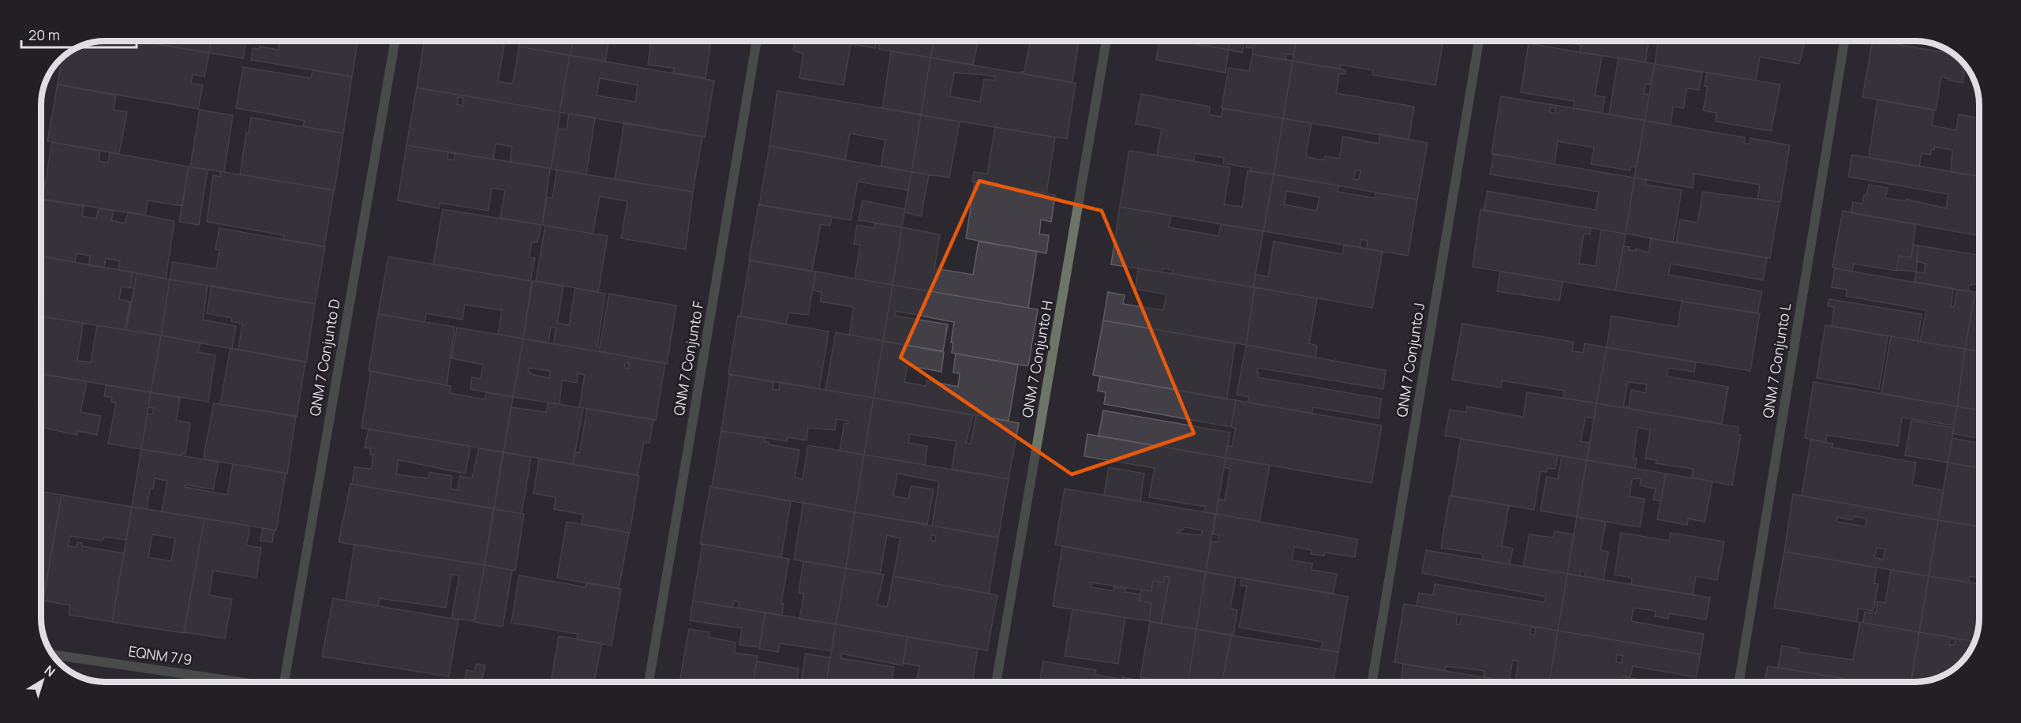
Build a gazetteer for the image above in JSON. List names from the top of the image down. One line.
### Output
{"streets":{"street":["QNM 7 Conjunto D","QNM 7 Conjunto F","QNM 7 Conjunto H","QNM 7 Conjunto J","QNM 7 Conjunto L","EQNM 7/9"]},"scale_bar":"20 m","north":"top right"}
